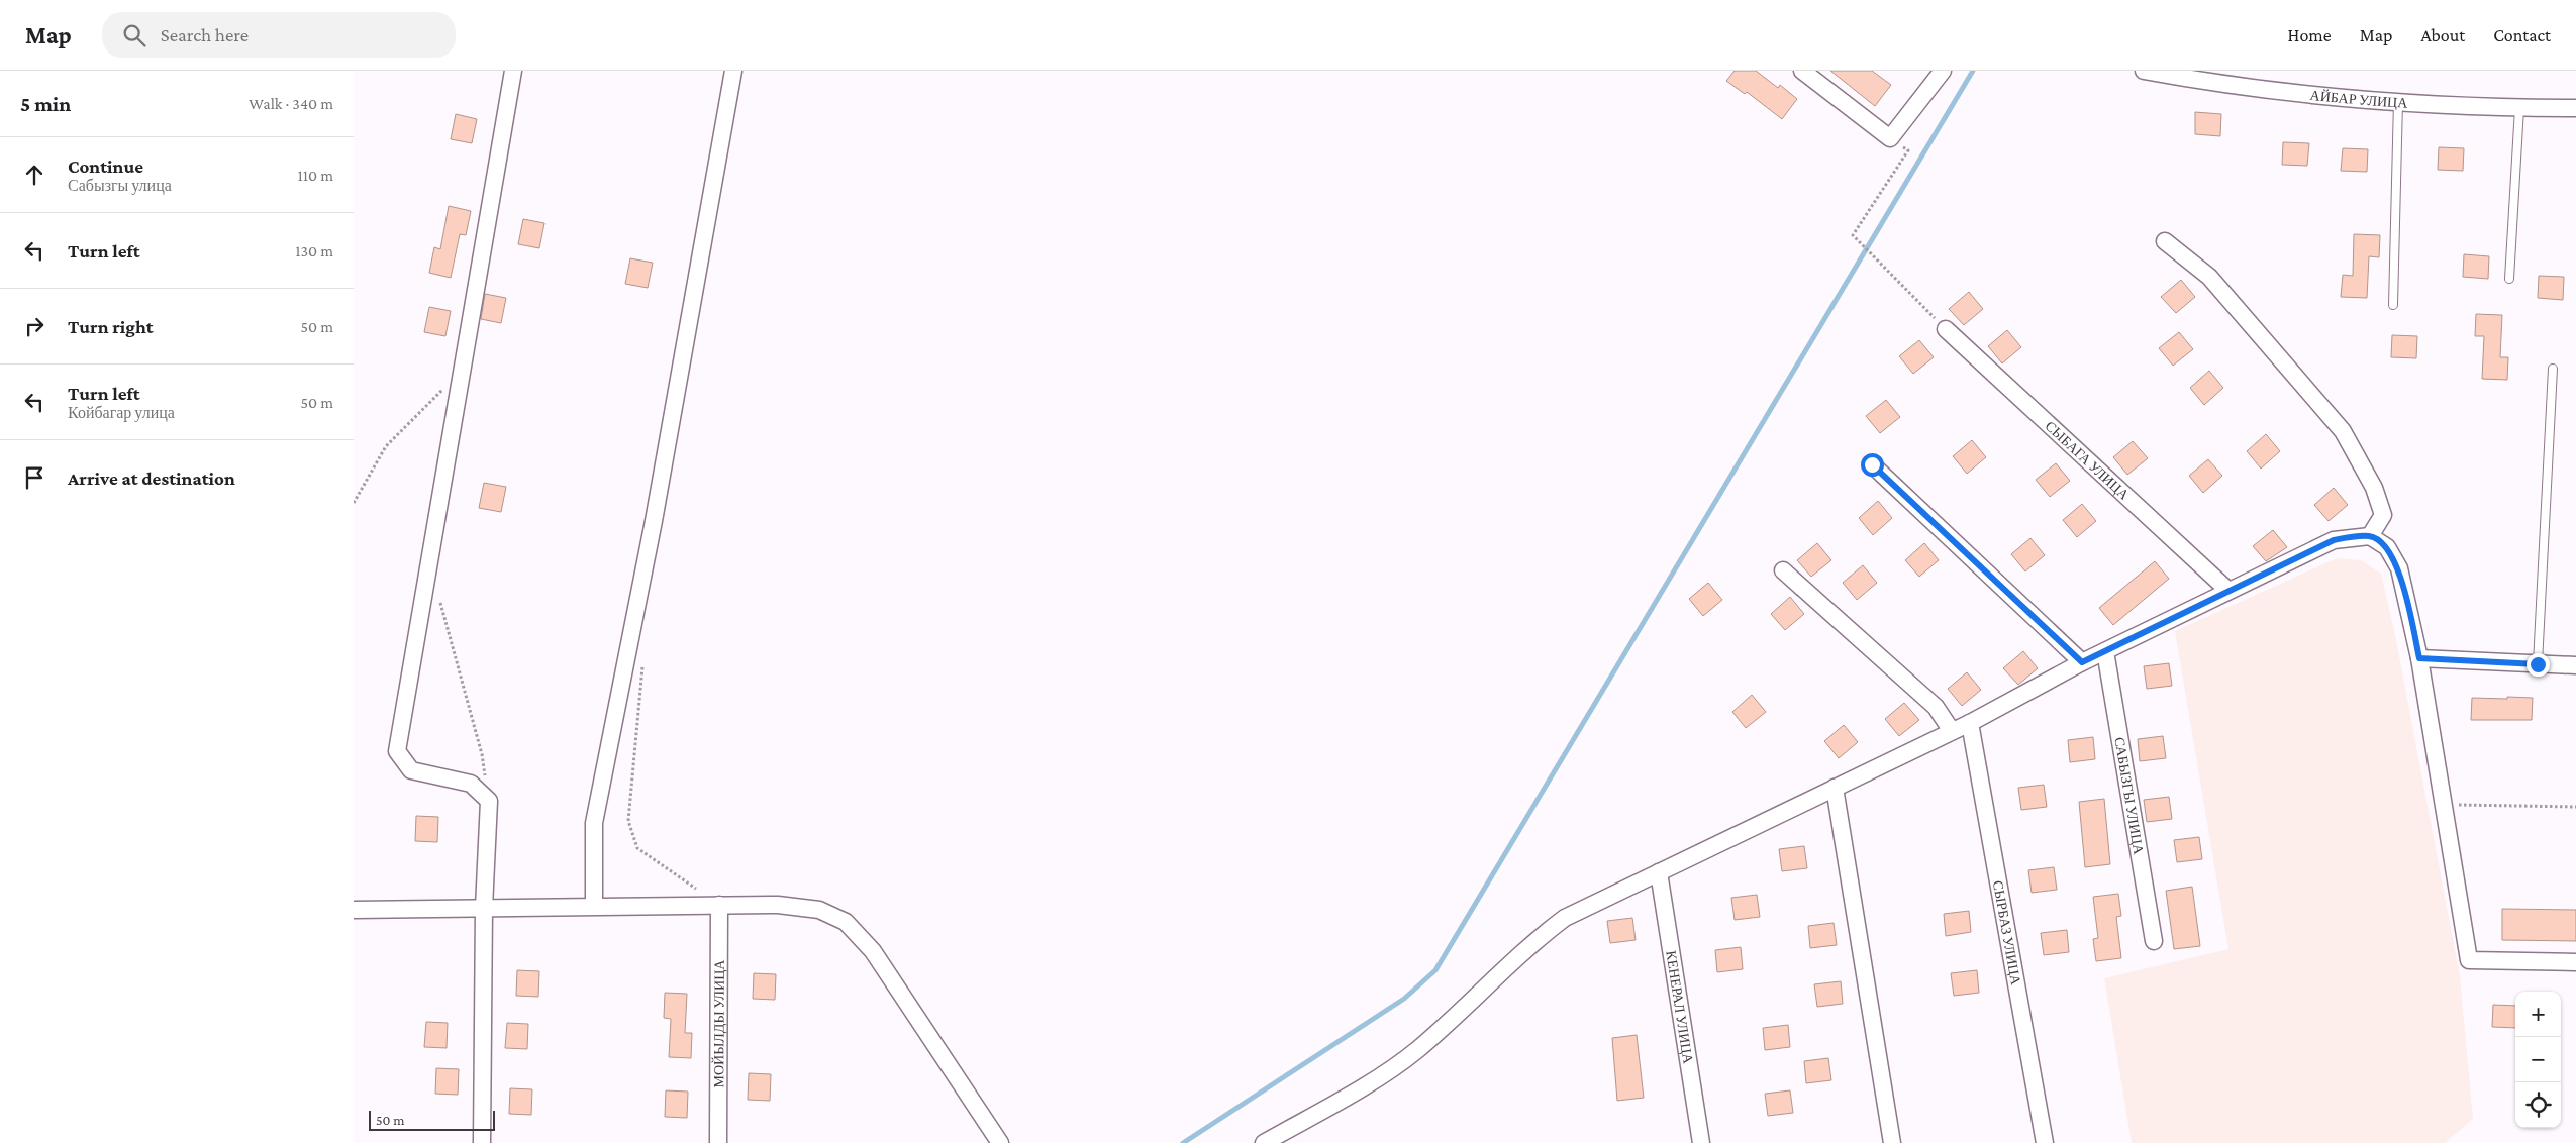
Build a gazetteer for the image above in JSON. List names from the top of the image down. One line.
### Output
{"streets":{"street":["АЙБАР УЛИЦА","СЫБАГА УЛИЦА","САБЫЗГЫ УЛИЦА","СЫРБАЗ УЛИЦА","КЕНЕРАЛ УЛИЦА","МОЙЫЛДЫ УЛИЦА"]},"scale_bar":"50 m","page":{"header":"Map","search":"Search here","nav":["Home","Map","About","Contact"],"heading":["5 min","Walk · 340 m"],"list":[["Continue","Сабызгы улица","110 m"],["Turn left","130 m"],["Turn right","50 m"],["Turn left","Койбагар улица","50 m"],"Arrive at destination"],"map_buttons":["+","−"],"scale":"50 m"}}
